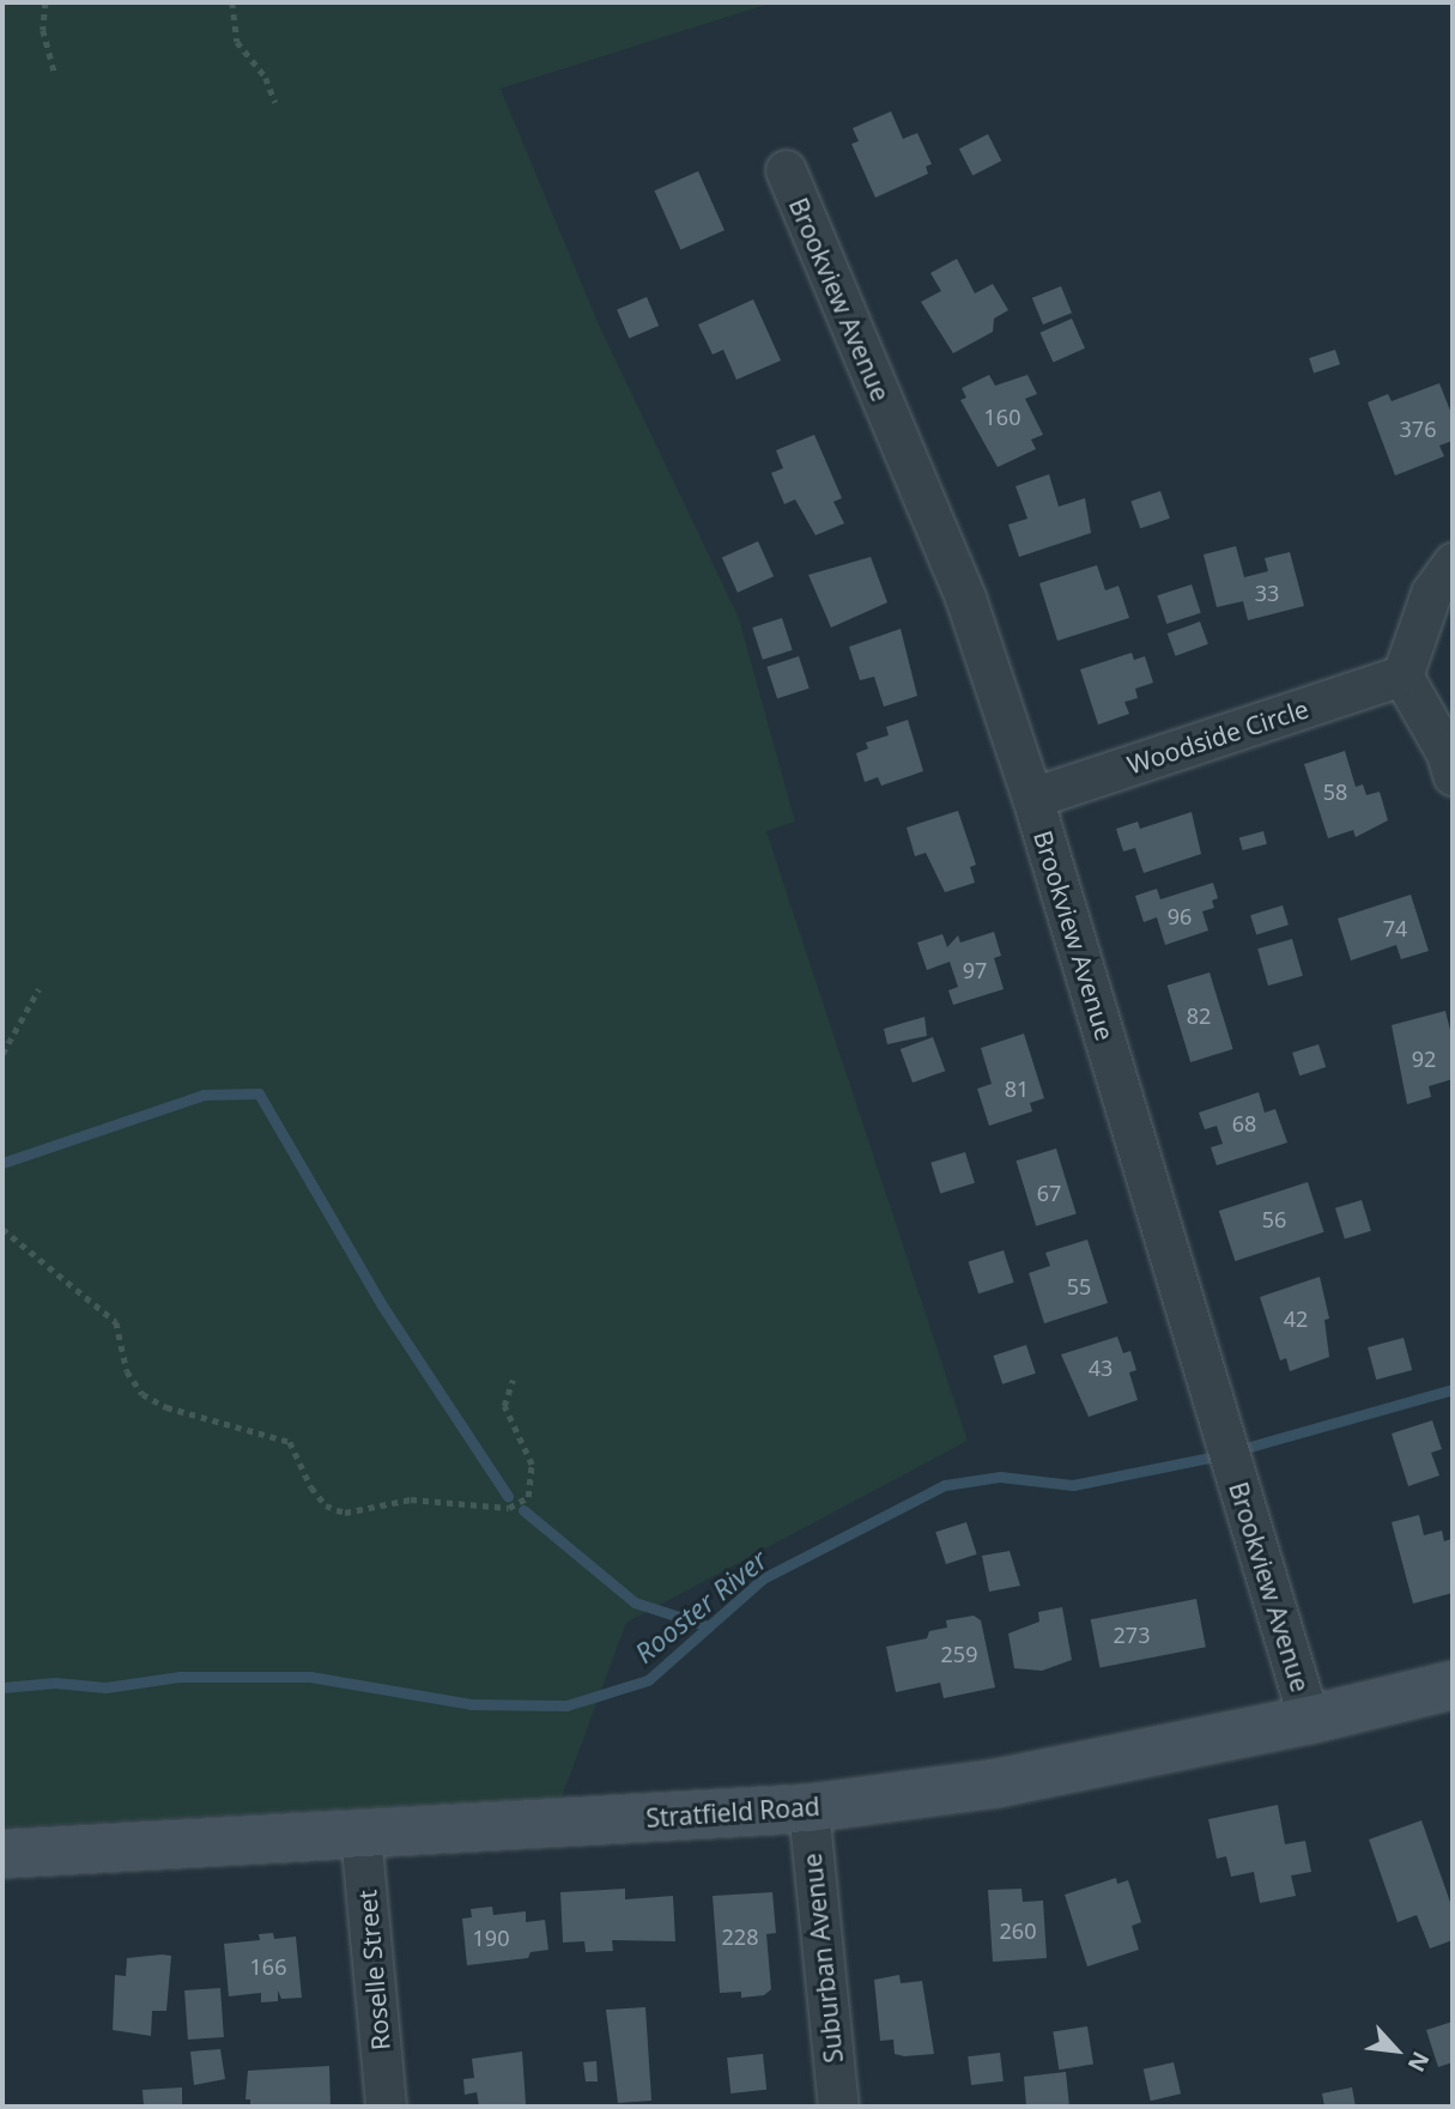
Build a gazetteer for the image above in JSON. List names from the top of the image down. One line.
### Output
{"streets":{"main road":["Stratfield Road"],"street":["Brookview Avenue","Woodside Circle","Suburban Avenue","Roselle Street"]},"crossings":[["Brookview Avenue","Woodside Circle"],["Brookview Avenue","Stratfield Road"],["Stratfield Road","Suburban Avenue"],["Stratfield Road","Roselle Street"]],"water":["Rooster River"],"house_numbers":["160","376","33","58","96","74","97","82","92","81","68","67","56","55","42","43","273","259","260","228","190","166"],"north":"bottom right"}
